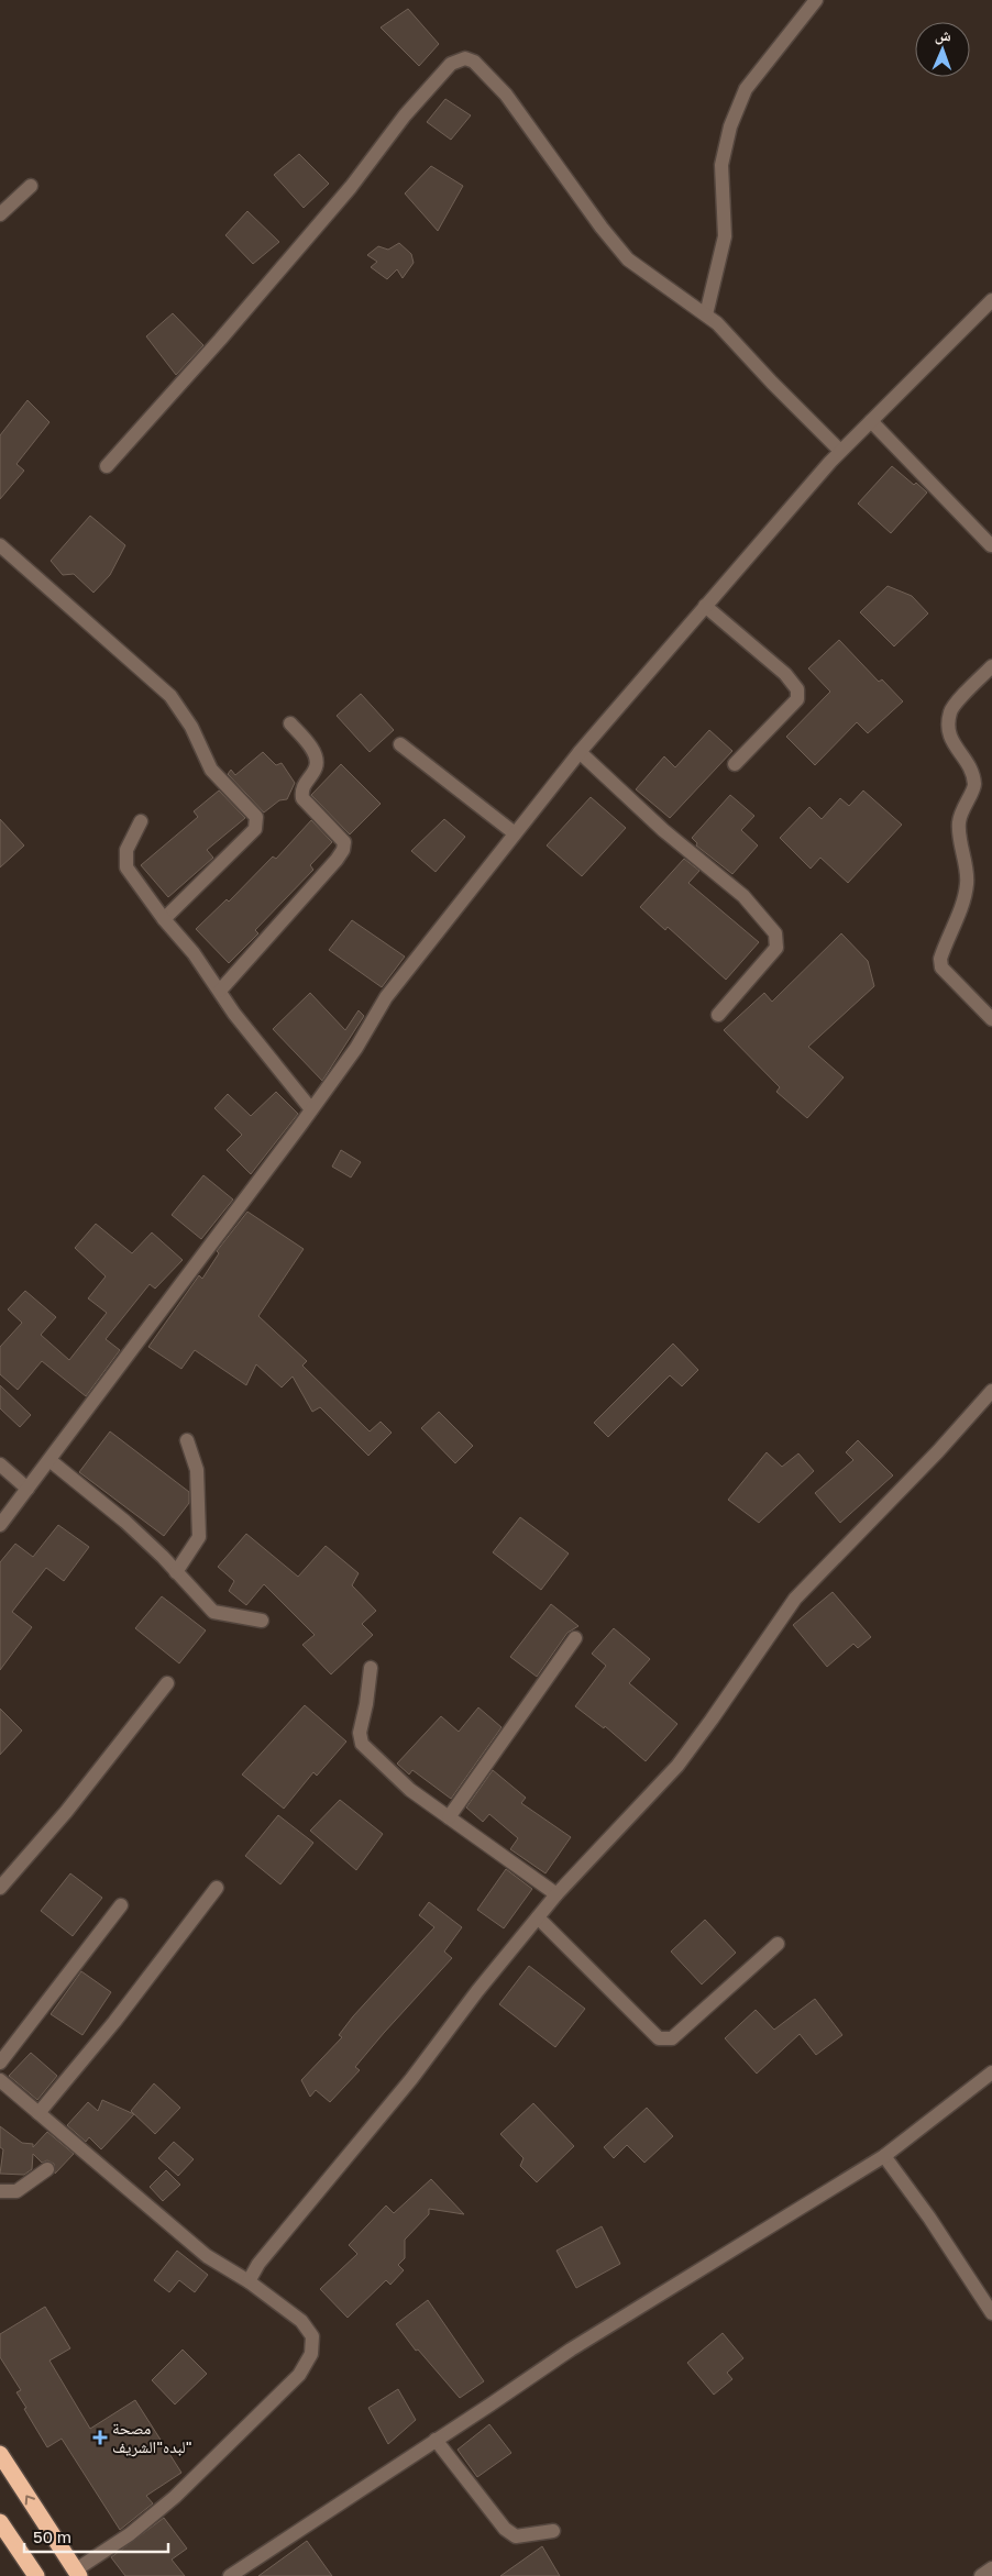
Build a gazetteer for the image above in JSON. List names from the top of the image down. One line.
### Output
{"places":{"health":["مصحة لبده\"الشريف\""]},"scale_bar":"50 m","north":"top"}
